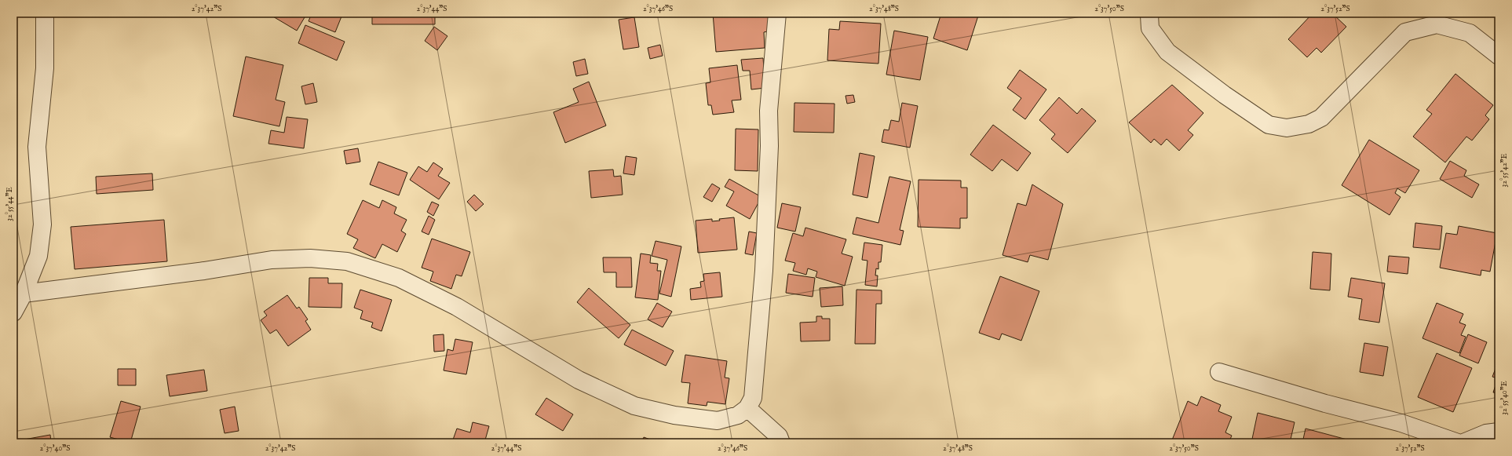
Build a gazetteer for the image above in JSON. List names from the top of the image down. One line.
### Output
{"coordinates":["2°37'42\"S","2°37'44\"S","2°37'46\"S","2°37'48\"S","2°37'50\"S","2°37'52\"S","32°55'42\"E","32°55'44\"E","32°55'40\"E","2°37'40\"S"]}
